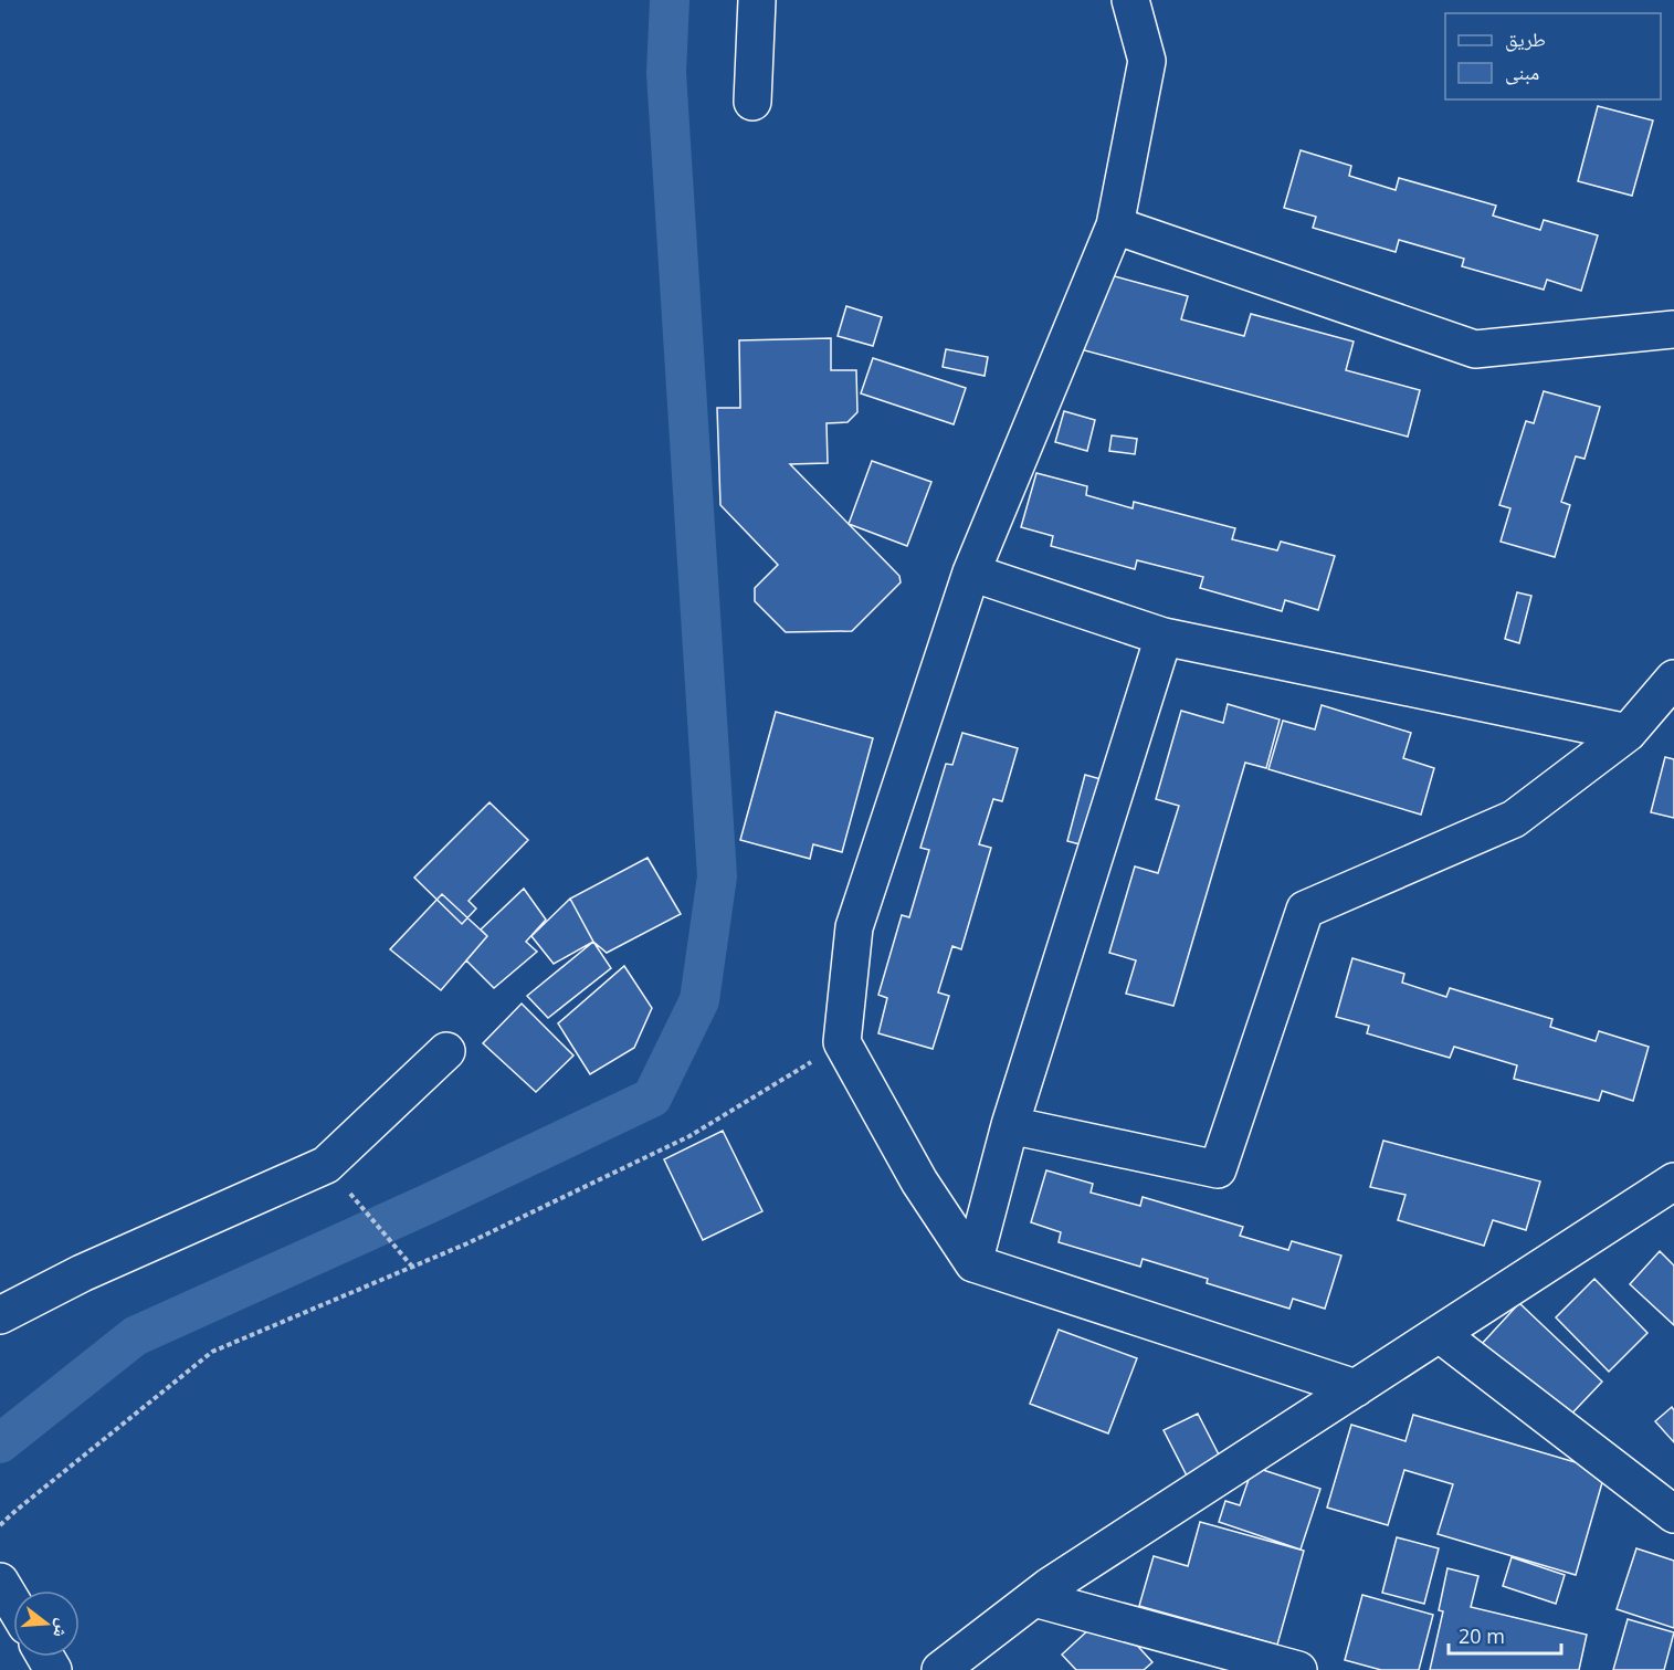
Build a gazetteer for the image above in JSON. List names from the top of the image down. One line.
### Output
{"legend":["طريق","مبنى"],"scale_bar":"20 m","north":"right"}
